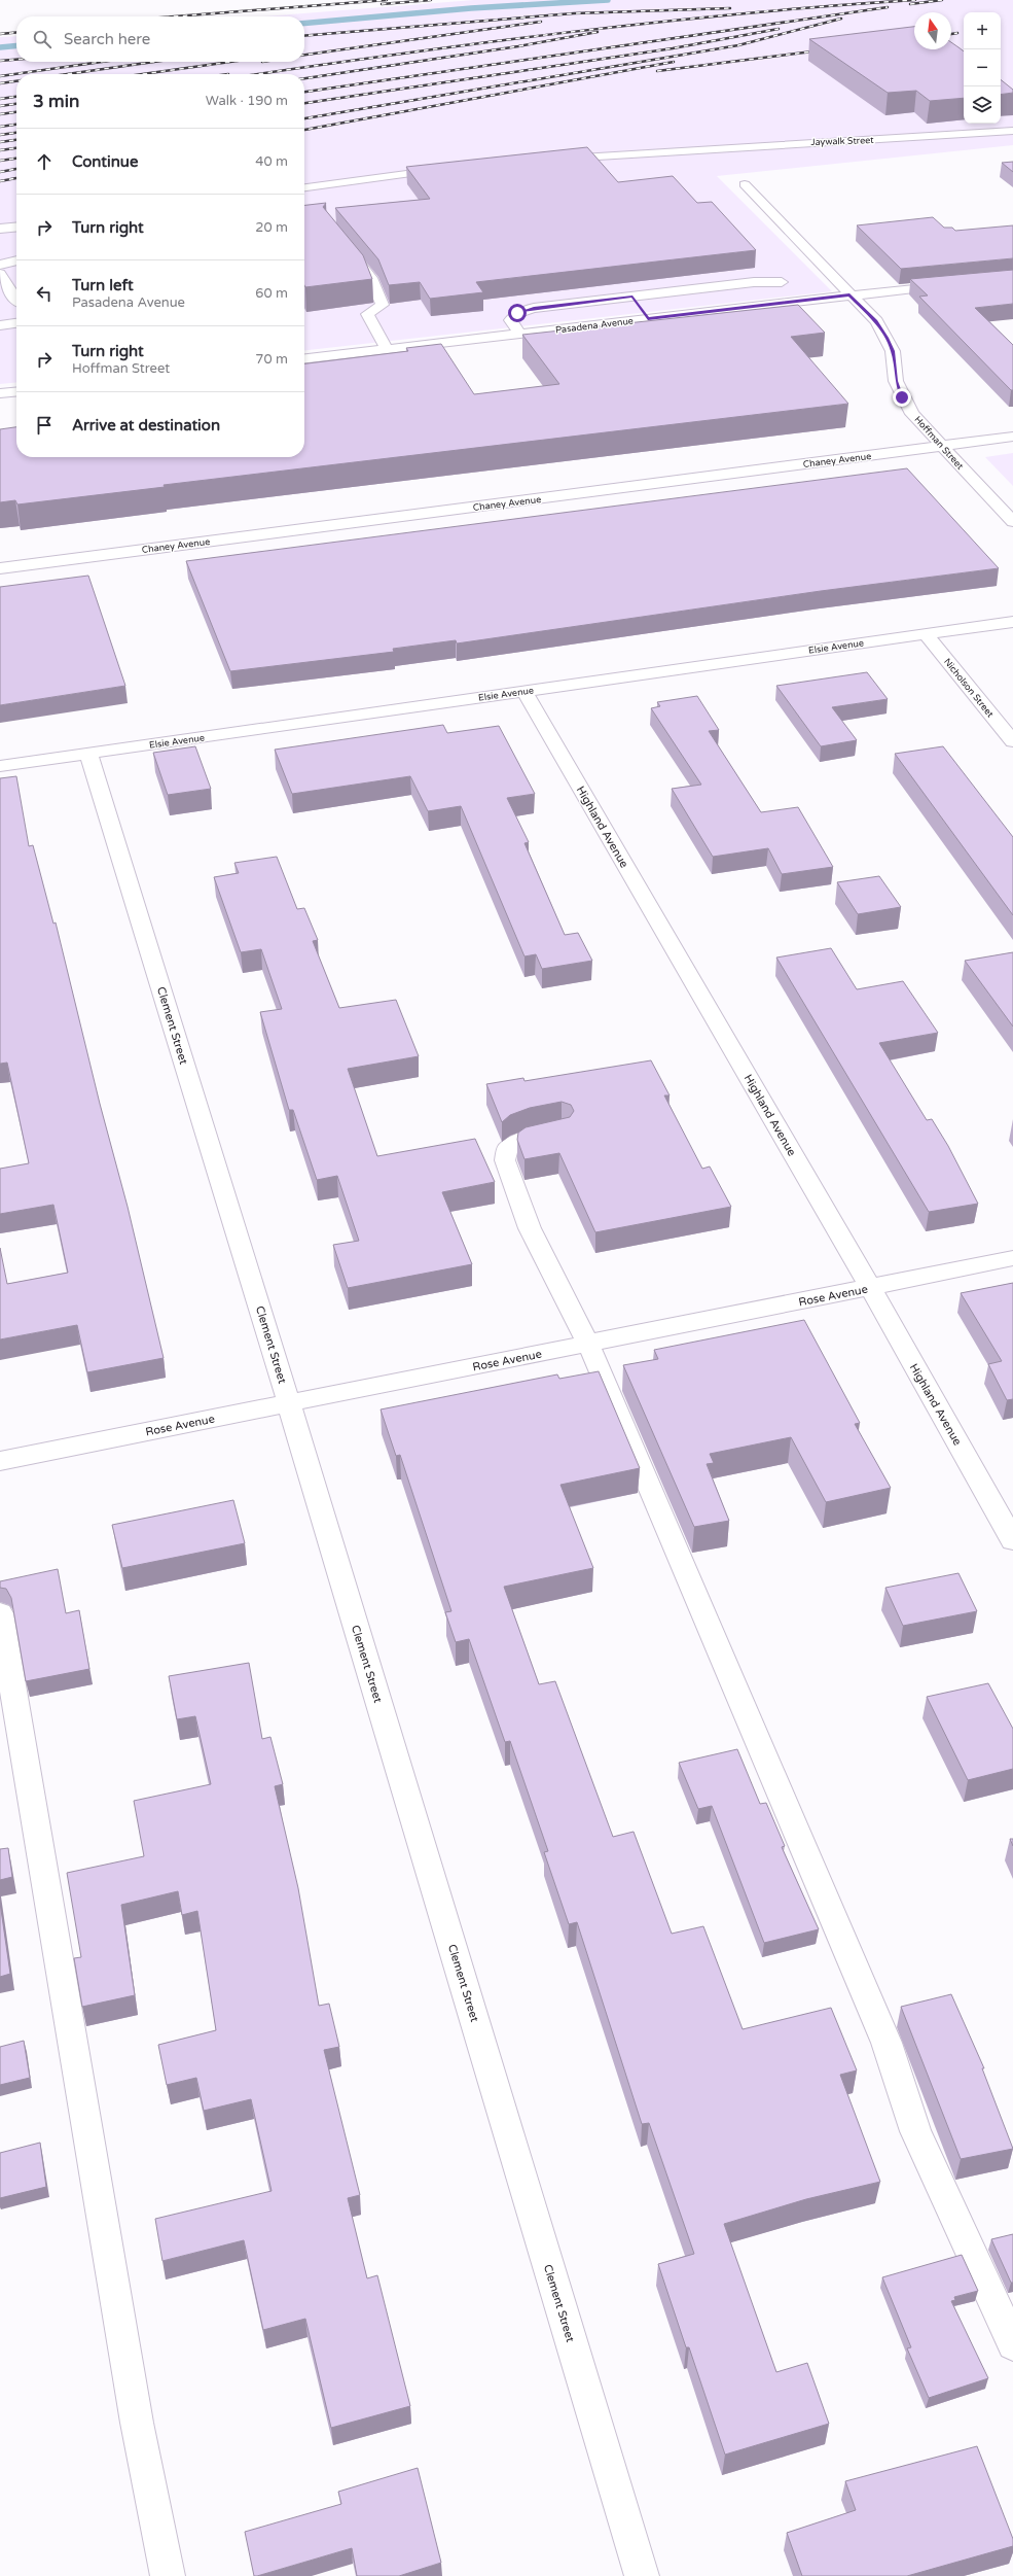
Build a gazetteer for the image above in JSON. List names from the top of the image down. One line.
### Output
{"streets":{"street":["Jaywalk Street","Pasadena Avenue","Hoffman Street","Chaney Avenue","Elsie Avenue","Nicholson Street","Highland Avenue","Clement Street","Rose Avenue"]},"crossings":[["Pasadena Avenue","Hoffman Street"],["Hoffman Street","Chaney Avenue"],["Elsie Avenue","Nicholson Street"],["Elsie Avenue","Highland Avenue"],["Elsie Avenue","Clement Street"],["Highland Avenue","Rose Avenue"],["Clement Street","Rose Avenue"]],"north":"top","page":{"map_buttons":["+","−"],"search":"Search here","heading":["3 min","Walk · 190 m"],"list":[["Continue","40 m"],["Turn right","20 m"],["Turn left","Pasadena Avenue","60 m"],["Turn right","Hoffman Street","70 m"],"Arrive at destination"]}}
